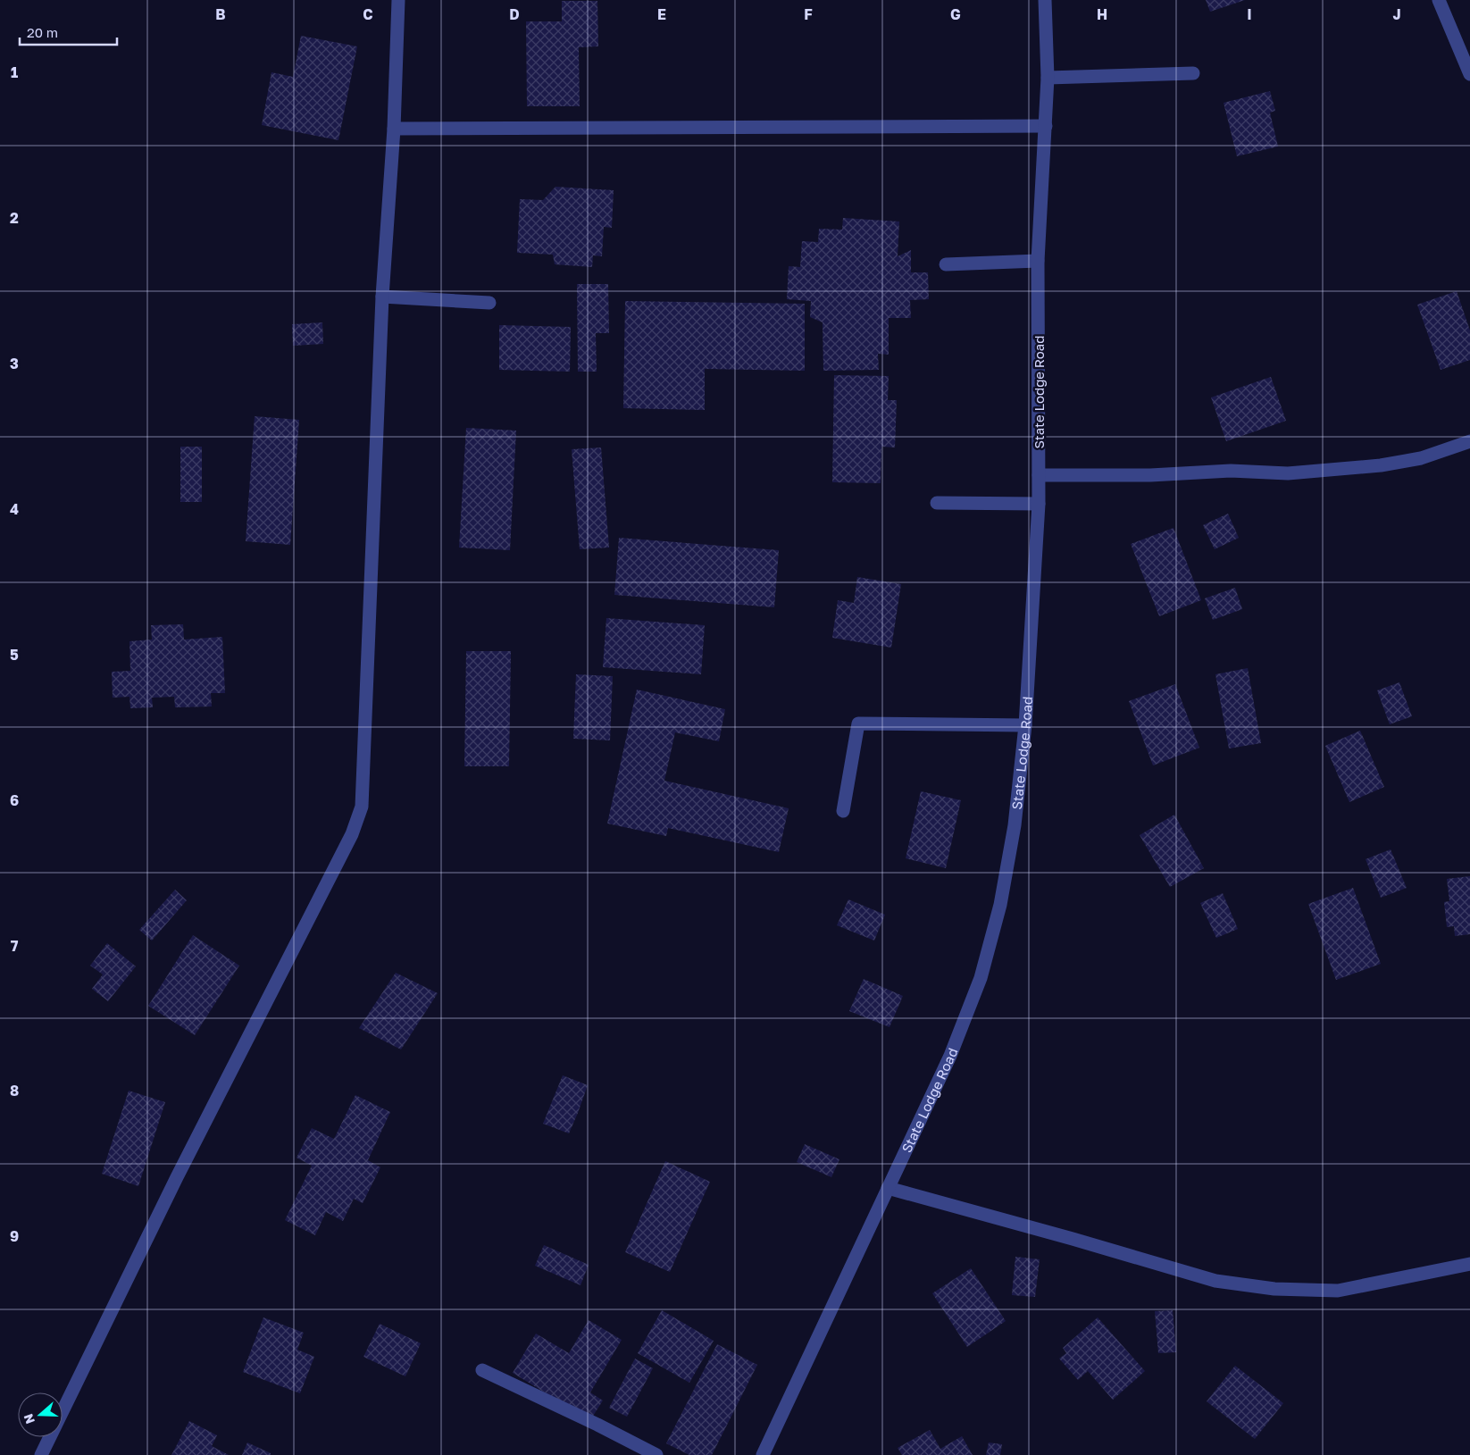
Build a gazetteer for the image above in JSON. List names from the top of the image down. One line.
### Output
{"streets":{"street":["State Lodge Road"]},"scale_bar":"20 m","north":"left","grid":{"columns":["B","C","D","E","F","G","H","I","J"],"rows":["1","2","3","4","5","6","7","8","9"]}}
